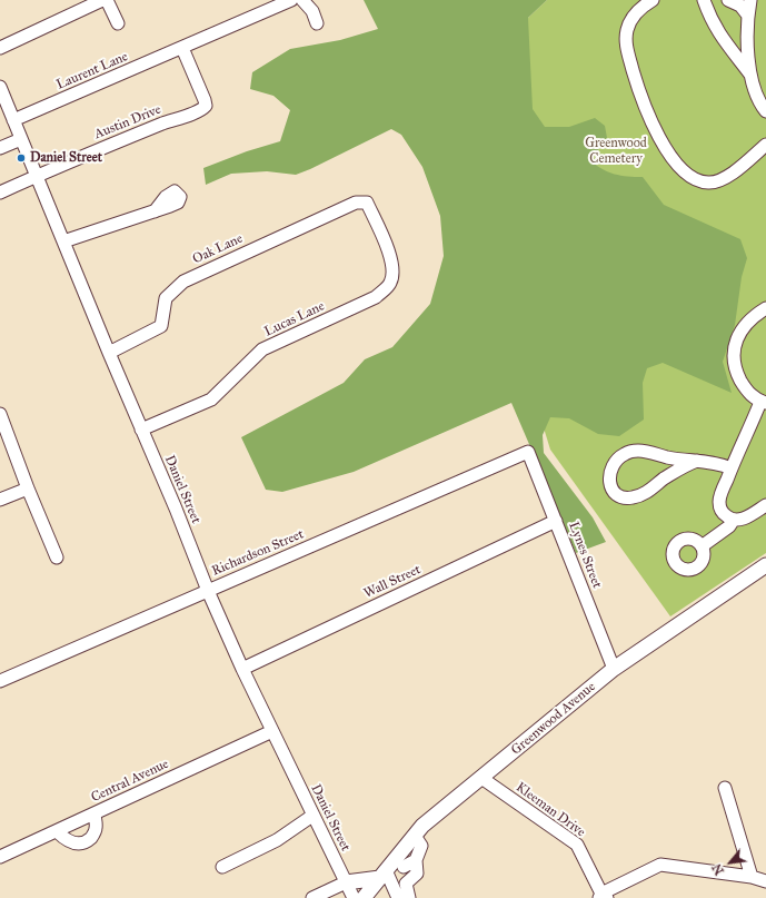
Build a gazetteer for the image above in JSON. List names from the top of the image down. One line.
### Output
{"streets":{"main road":["Greenwood Avenue"],"street":["Laurent Lane","Austin Drive","Oak Lane","Lucas Lane","Daniel Street","Richardson Street","Lynes Street","Wall Street","Central Avenue","Kleeman Drive"]},"crossings":[["Laurent Lane","Austin Drive"],["Laurent Lane","Daniel Street"],["Austin Drive","Daniel Street"],["Oak Lane","Lucas Lane"],["Oak Lane","Daniel Street"],["Lucas Lane","Daniel Street"],["Daniel Street","Richardson Street"],["Daniel Street","Wall Street"],["Daniel Street","Central Avenue"],["Richardson Street","Lynes Street"],["Lynes Street","Wall Street"],["Lynes Street","Greenwood Avenue"],["Greenwood Avenue","Kleeman Drive"]],"parks":["Greenwood Cemetery"],"places":["Daniel Street"],"north":"bottom left"}
